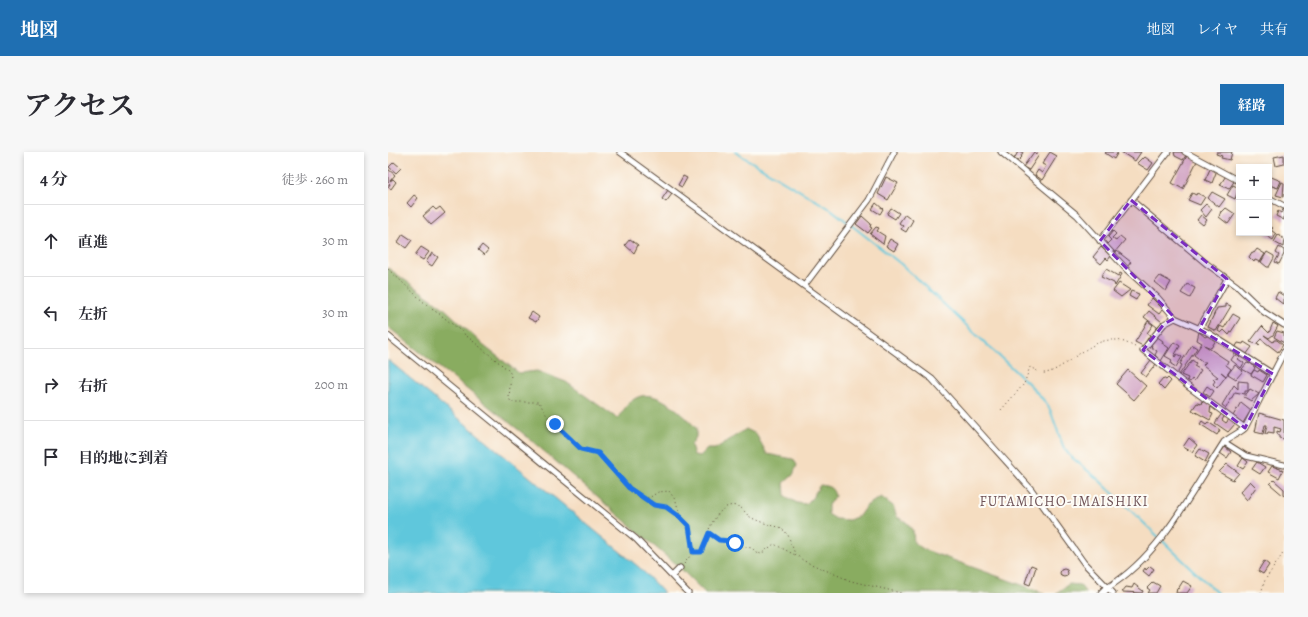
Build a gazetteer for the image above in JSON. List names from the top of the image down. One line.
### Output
{"districts":["FUTAMICHO-IMAISHIKI"],"page":{"header":"地図","nav":["地図","レイヤ","共有"],"title":"アクセス","buttons":"経路","heading":["4 分","徒歩 · 260 m"],"map_buttons":["+","−"],"list":[["直進","30 m"],["左折","30 m"],["右折","200 m"],"目的地に到着"]}}
